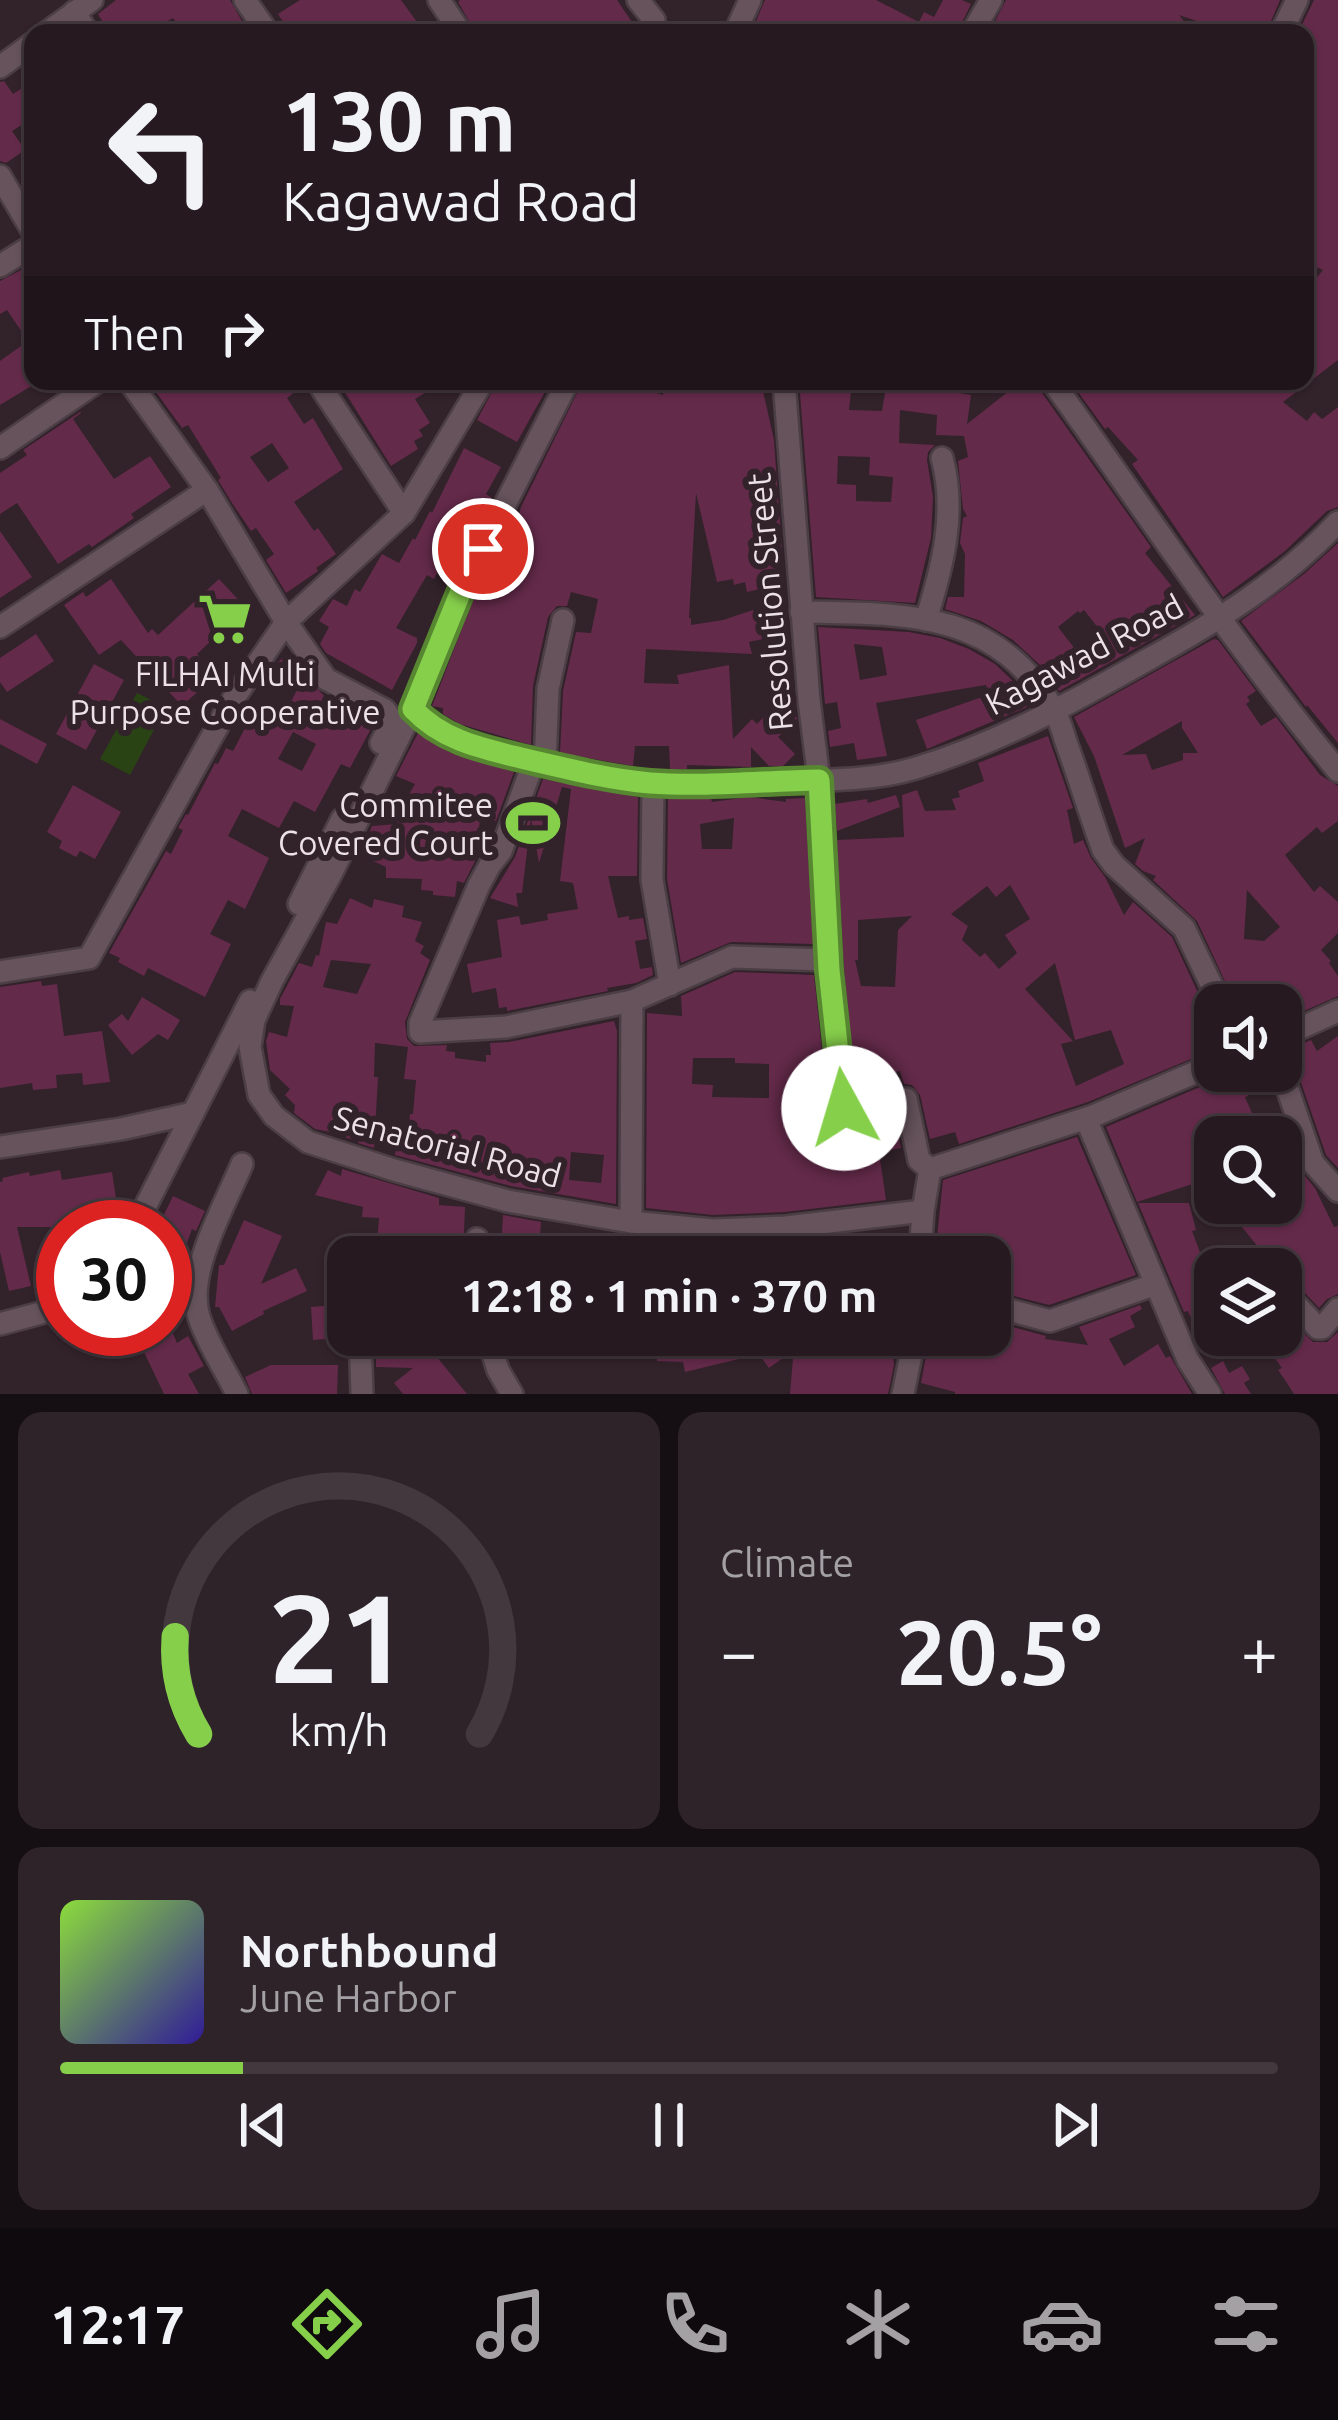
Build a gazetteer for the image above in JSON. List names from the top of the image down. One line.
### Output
{"streets":{"street":["Resolution Street","Kagawad Road","Senatorial Road"]},"crossings":[["Resolution Street","Kagawad Road"],["Kagawad Road","Senatorial Road"]],"places":{"supermarket":["FILHAI Multi Purpose Cooperative"],"sports":["Commitee Covered Court"]},"page":{"turn":["130 m","Kagawad Road"],"then":"Then","limit":"30","trip":"12:18 · 1 min · 370 m","tile":"Climate","heat":["−","20.5°","+"],"song":["Northbound","June Harbor"],"tabs":"12:17","gauge":["21","km/h"]}}
